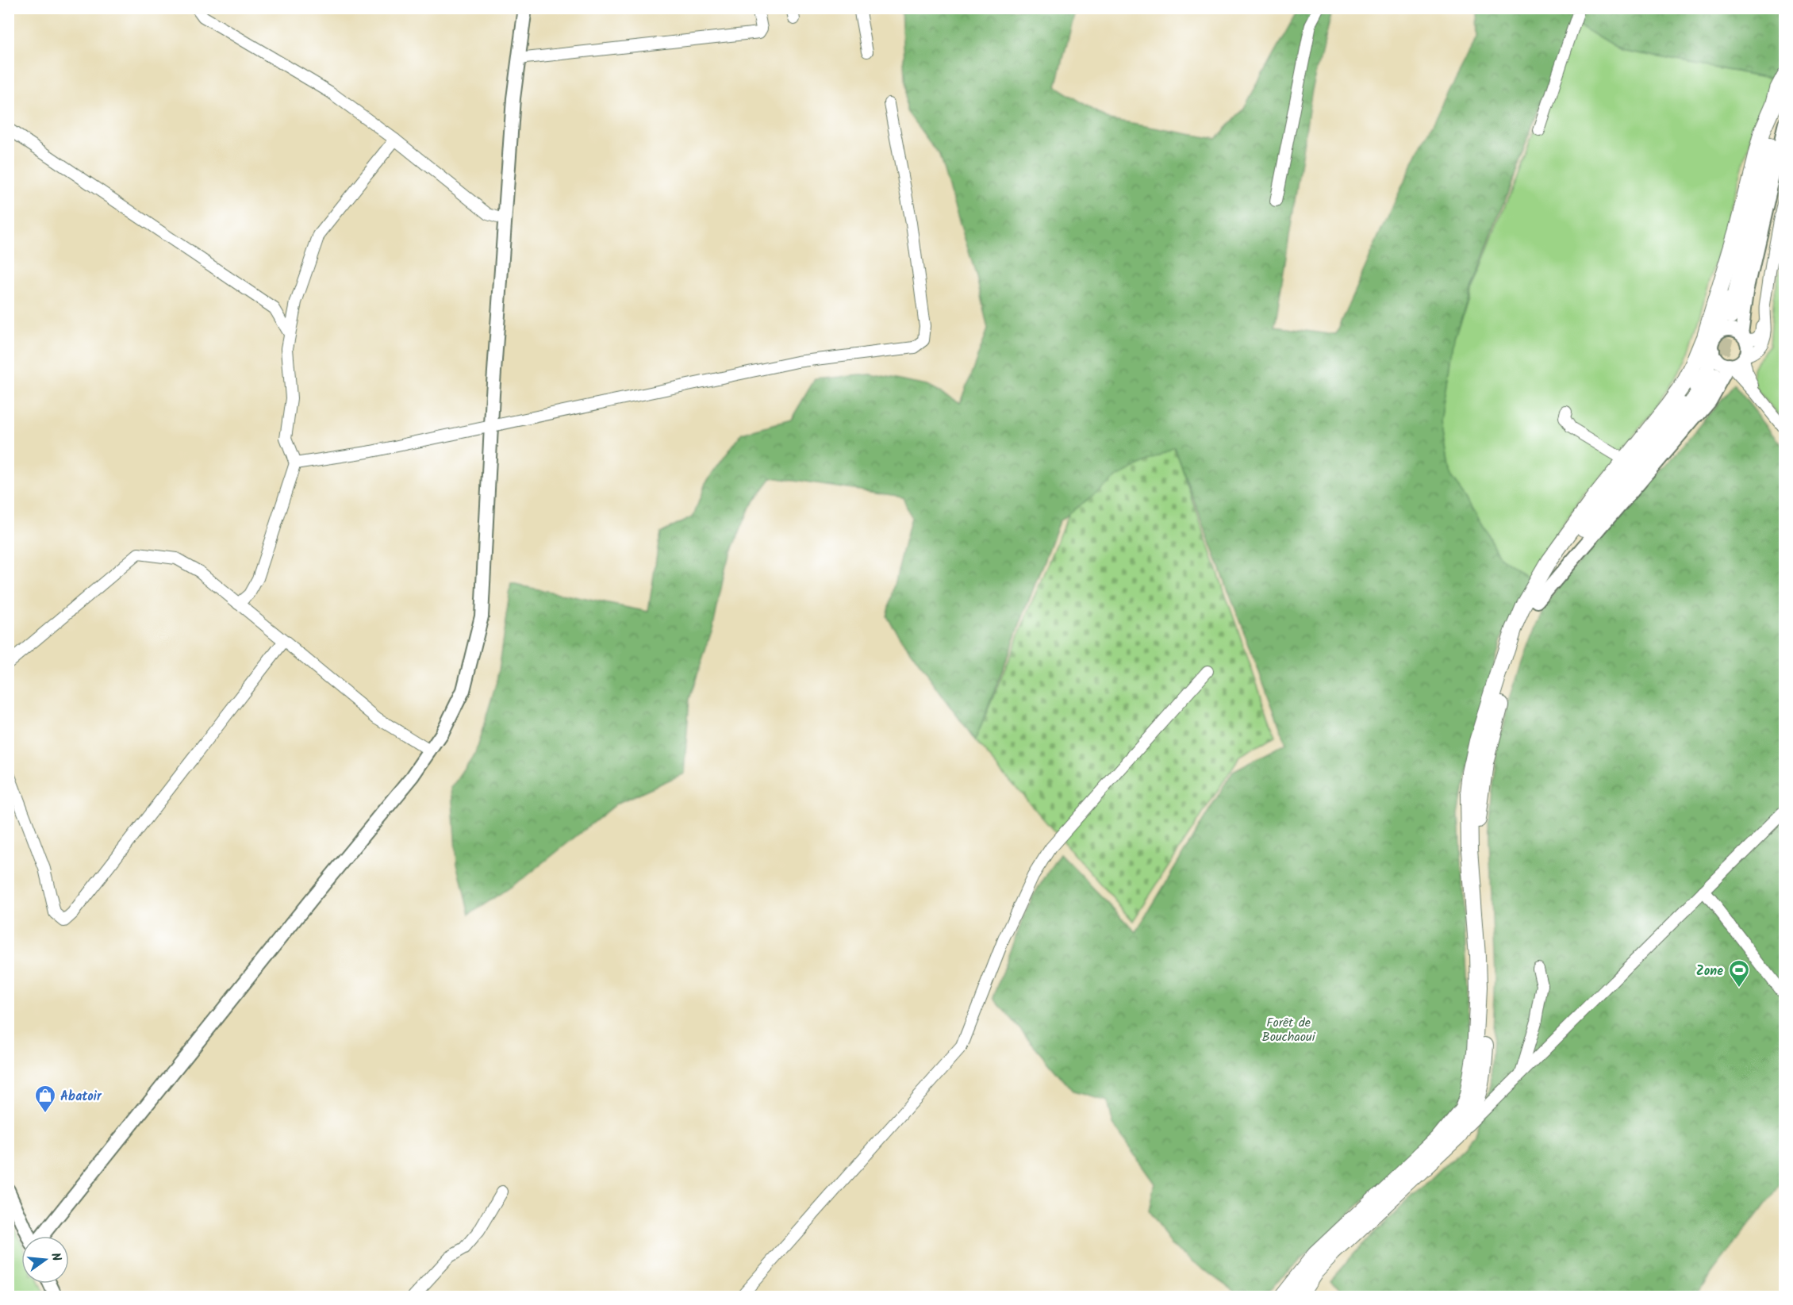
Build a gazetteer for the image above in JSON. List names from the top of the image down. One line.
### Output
{"parks":["Forêt de Bouchaoui"],"places":{"sports":["Zone"],"shop":["Abatoir"]},"north":"right"}
